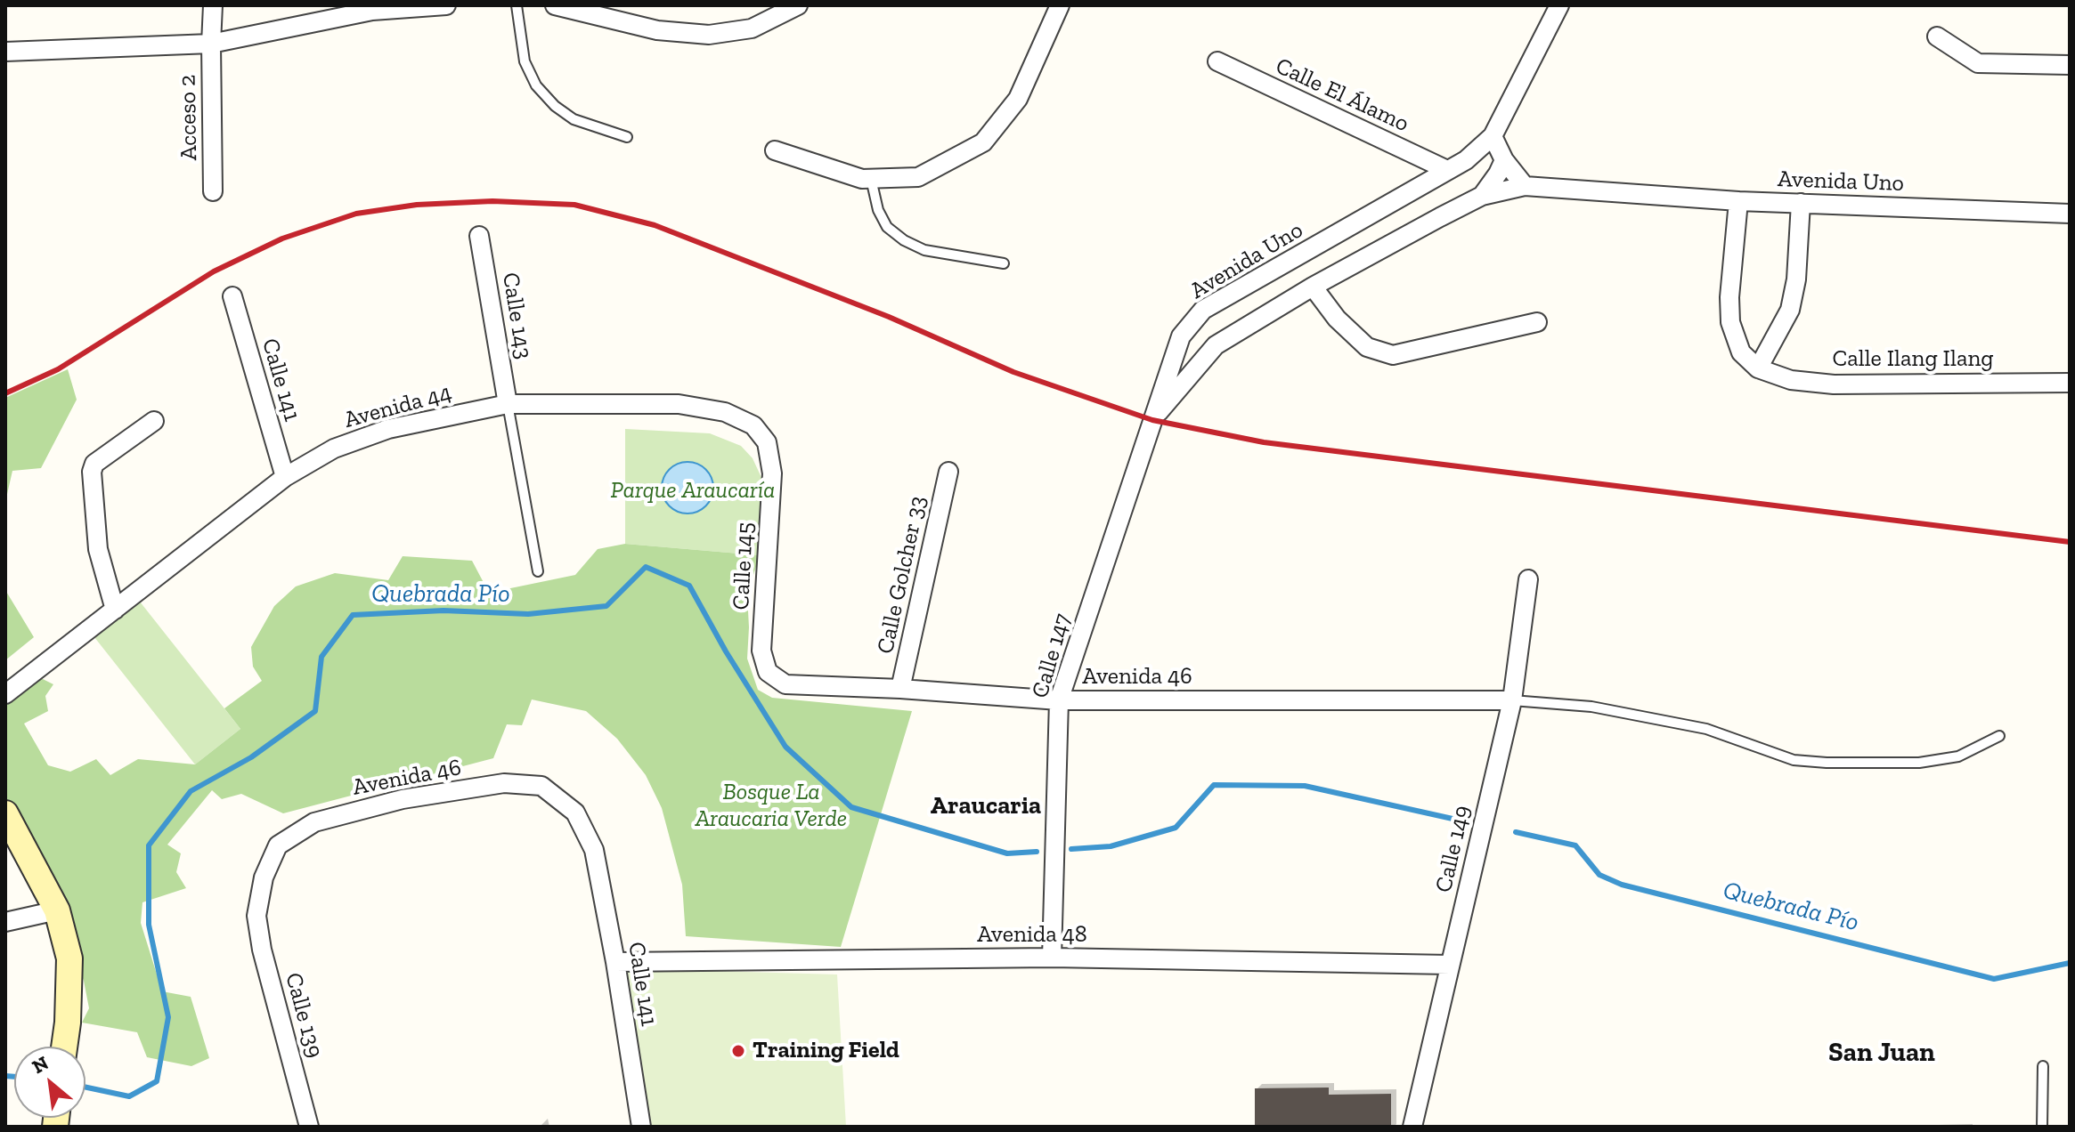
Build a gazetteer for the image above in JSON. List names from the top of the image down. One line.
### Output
{"streets":{"street":["Calle El Álamo","Acceso 2","Avenida Uno","Calle 143","Calle Ilang Ilang","Calle 141","Avenida 44","Calle 145","Calle Golcher 33","Calle 147","Avenida 46","Calle 149","Avenida 48","Calle 139"]},"crossings":[["Calle El Álamo","Avenida Uno"],["Avenida Uno","Calle 147"],["Calle 143","Avenida 44"],["Calle 141","Avenida 44"],["Calle 141","Avenida 46"],["Calle 141","Avenida 48"],["Avenida 44","Calle 145"],["Calle 145","Avenida 46"],["Calle Golcher 33","Avenida 46"],["Calle 147","Avenida 46"],["Calle 147","Avenida 48"],["Avenida 46","Calle 149"],["Avenida 46","Calle 139"],["Calle 149","Avenida 48"]],"districts":["Araucaria","San Juan"],"water":["Quebrada Pío"],"parks":["Parque Araucaría","Bosque La Araucaria Verde"],"places":["Training Field"],"north":"top left"}
